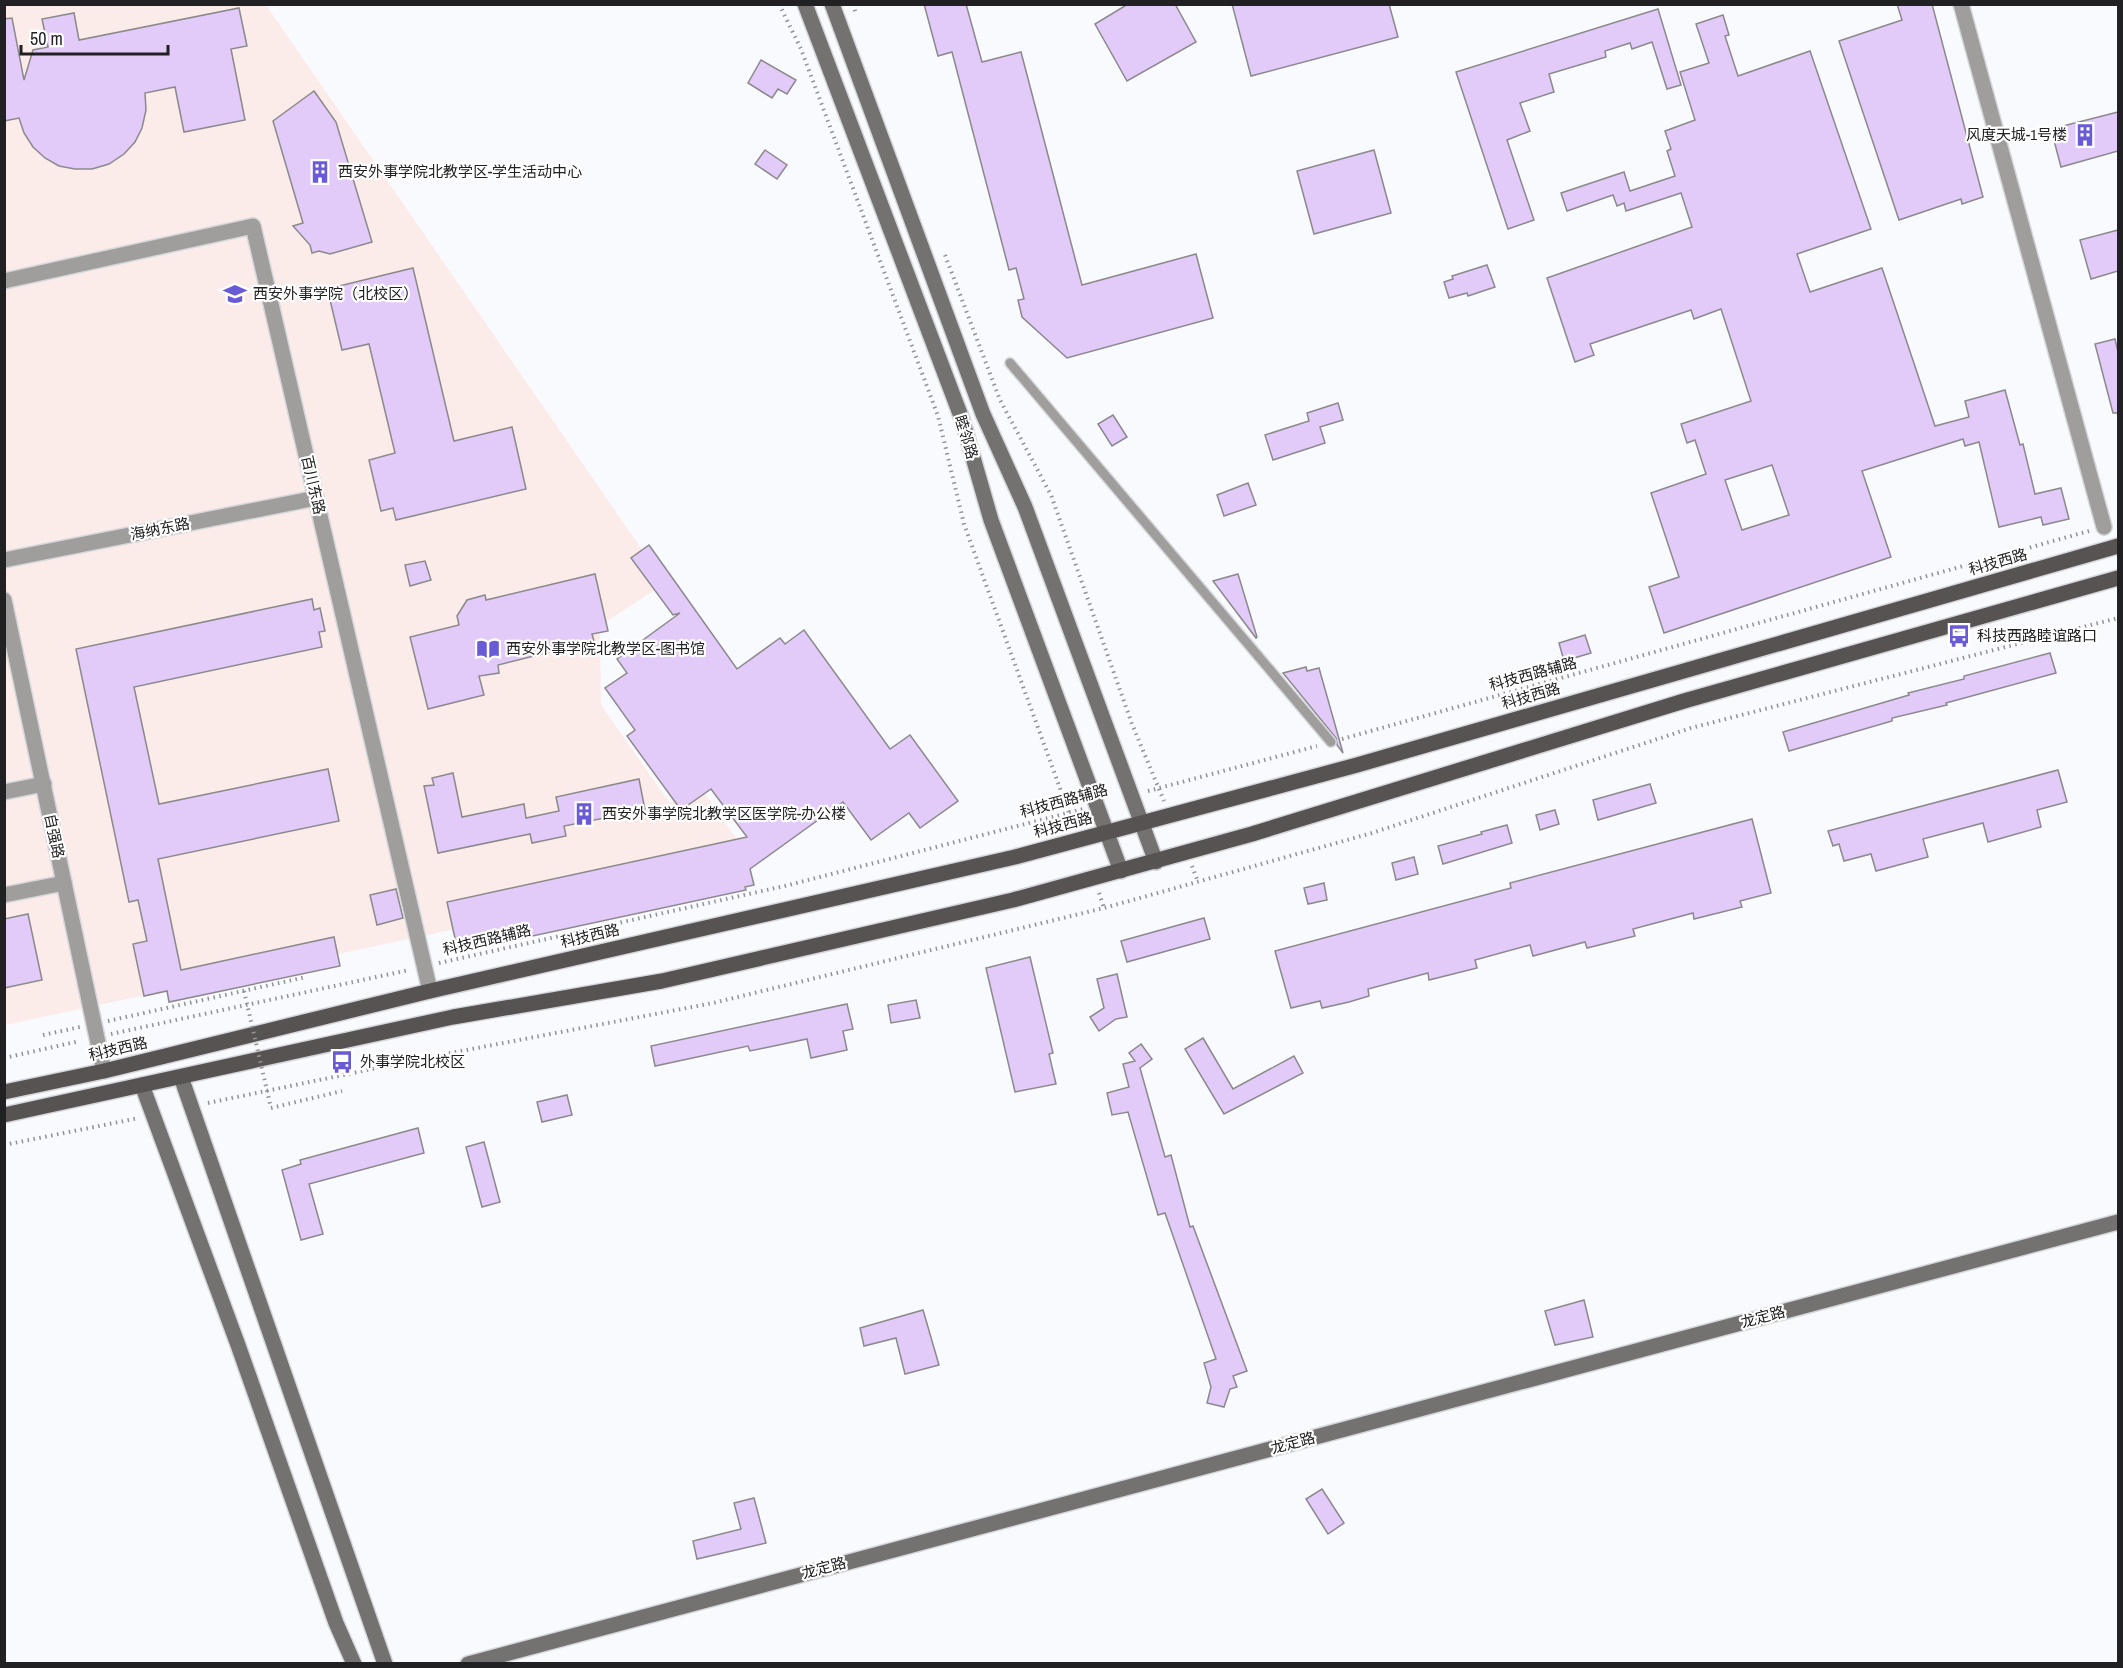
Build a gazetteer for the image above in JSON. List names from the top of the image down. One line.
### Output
{"streets":{"main road":["科技西路"],"street":["睦邻路","百川东路","海纳东路","自强路","龙定路"],"path":["科技西路辅路"]},"crossings":[["睦邻路","科技西路"],["睦邻路","科技西路辅路"],["百川东路","海纳东路"],["百川东路","科技西路"],["百川东路","科技西路辅路"],["科技西路","自强路"],["科技西路辅路","自强路"]],"places":{"building":["风度天城-1号楼","西安外事学院北教学区-学生活动中心","西安外事学院北教学区医学院-办公楼"],"school or university":["西安外事学院（北校区）"],"bus stop":["科技西路睦谊路口","外事学院北校区"],"library":["西安外事学院北教学区-图书馆"]},"scale_bar":"50 m"}
